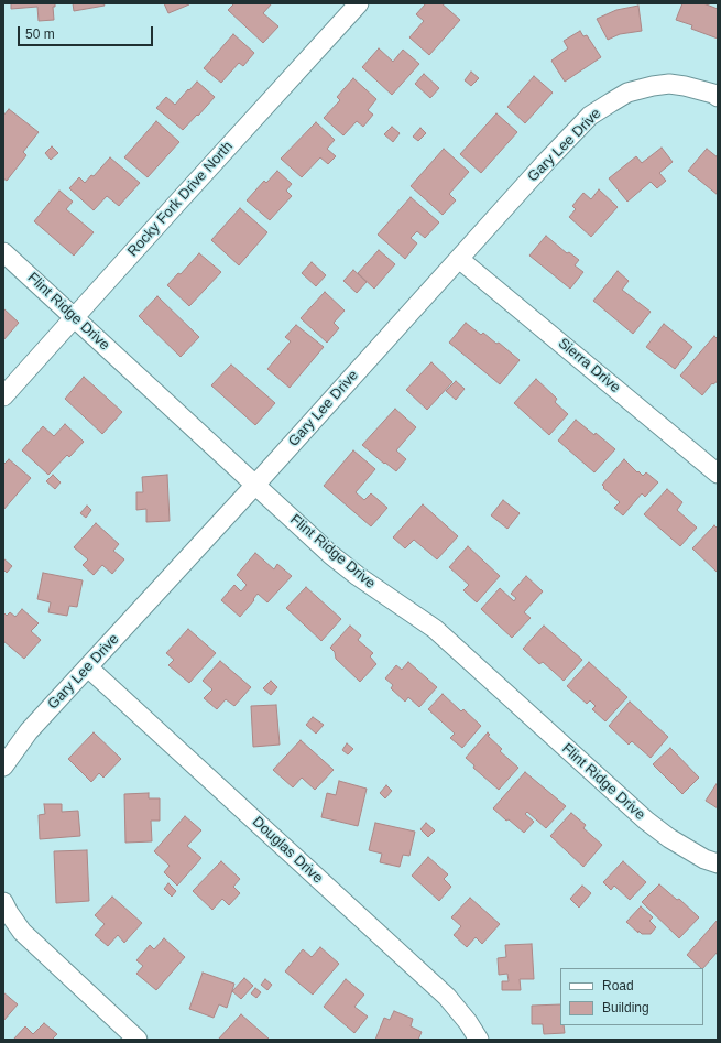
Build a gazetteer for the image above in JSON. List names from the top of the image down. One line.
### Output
{"streets":{"street":["Gary Lee Drive","Rocky Fork Drive North","Flint Ridge Drive","Sierra Drive","Douglas Drive"]},"crossings":[["Gary Lee Drive","Flint Ridge Drive"],["Gary Lee Drive","Sierra Drive"],["Gary Lee Drive","Douglas Drive"],["Rocky Fork Drive North","Flint Ridge Drive"]],"legend":["Road","Building"],"scale_bar":"50 m"}
